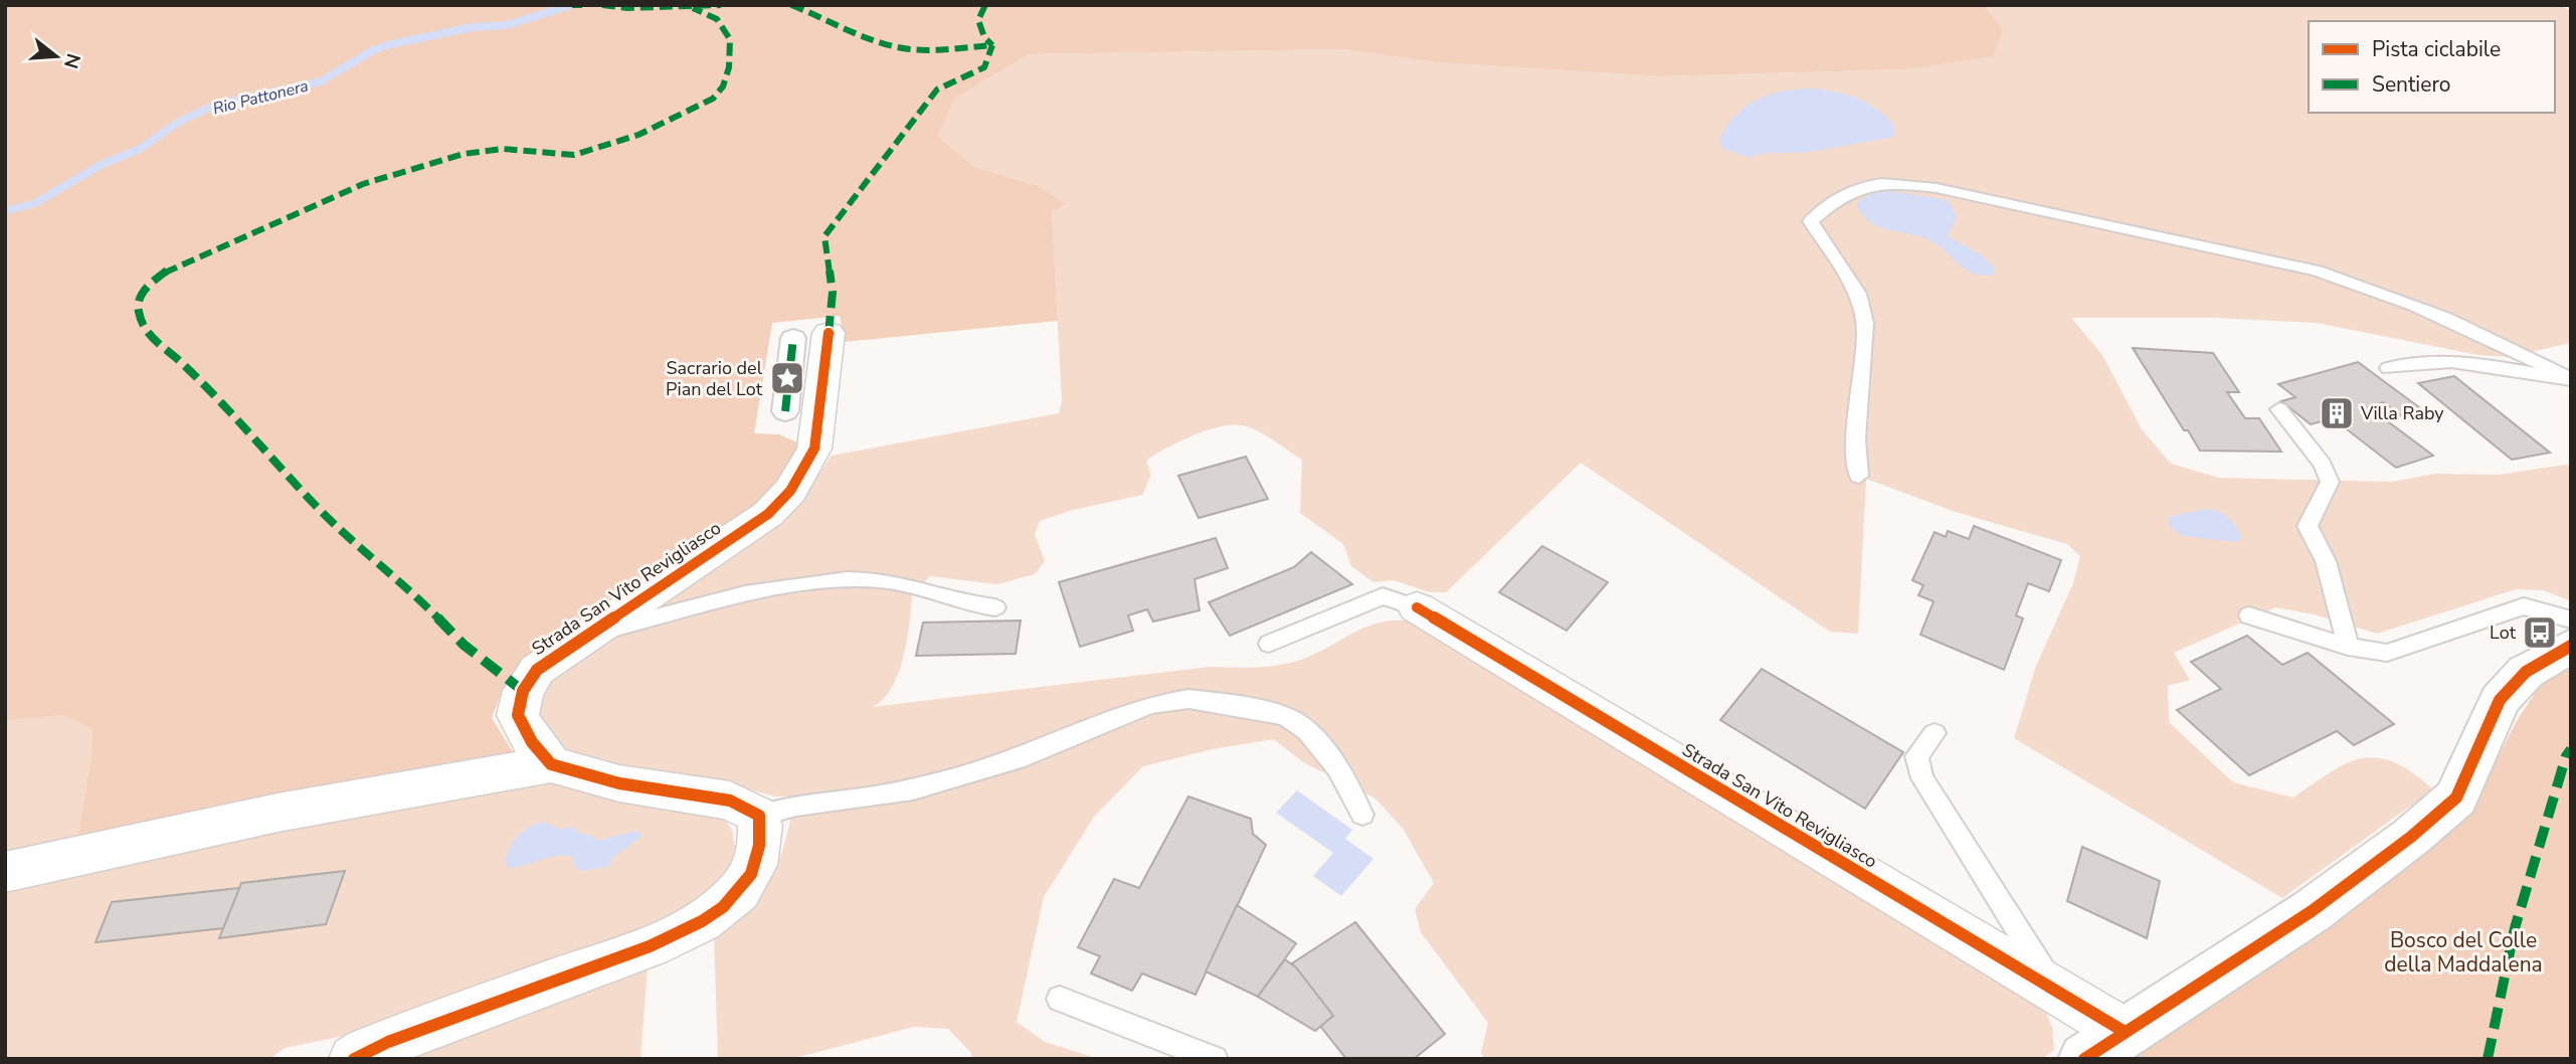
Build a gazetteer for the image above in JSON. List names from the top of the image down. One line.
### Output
{"streets":{"street":["Strada San Vito Revigliasco"]},"water":["Rio Pattonera"],"parks":["Bosco del Colle della Maddalena"],"places":{"place":["Sacrario del Pian del Lot"],"building":["Villa Raby"],"bus stop":["Lot"]},"legend":["Pista ciclabile","Sentiero"],"north":"right"}
